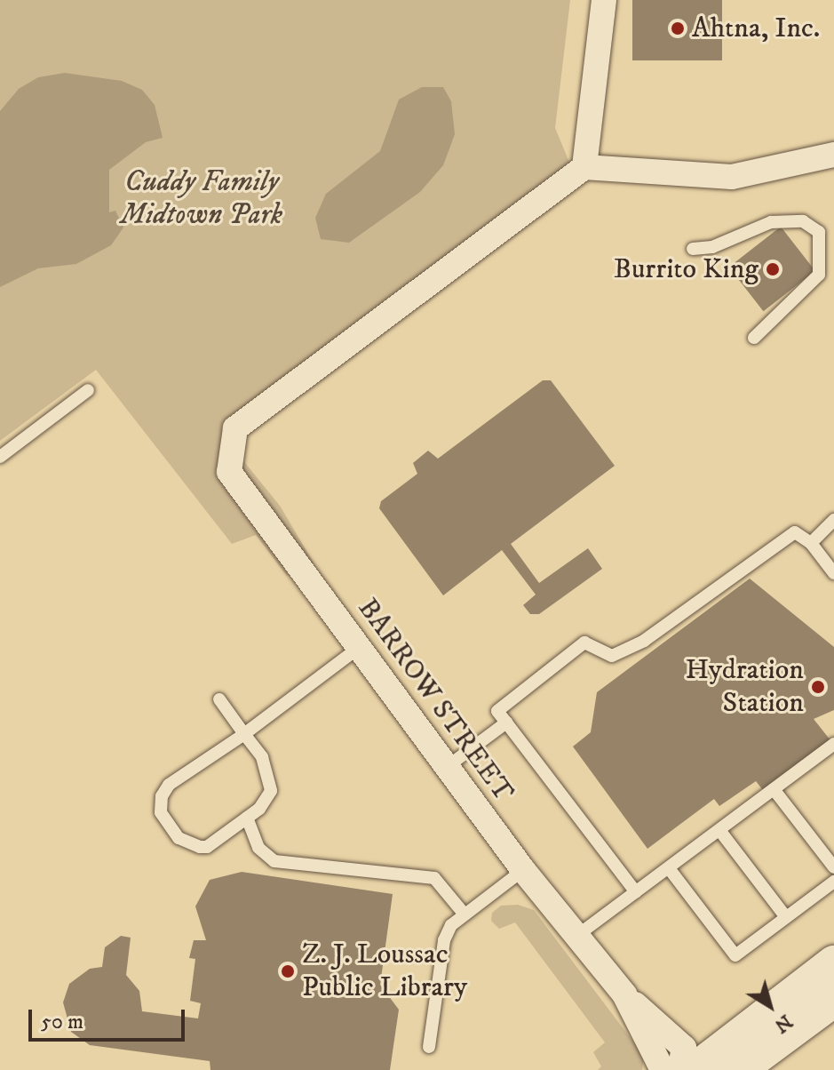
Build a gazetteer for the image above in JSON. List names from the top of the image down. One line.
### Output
{"streets":{"street":["BARROW STREET"]},"parks":["Cuddy Family Midtown Park"],"places":["Ahtna, Inc.","Burrito King","Hydration Station","Z. J. Loussac Public Library"],"scale_bar":"50 m","north":"bottom right"}
